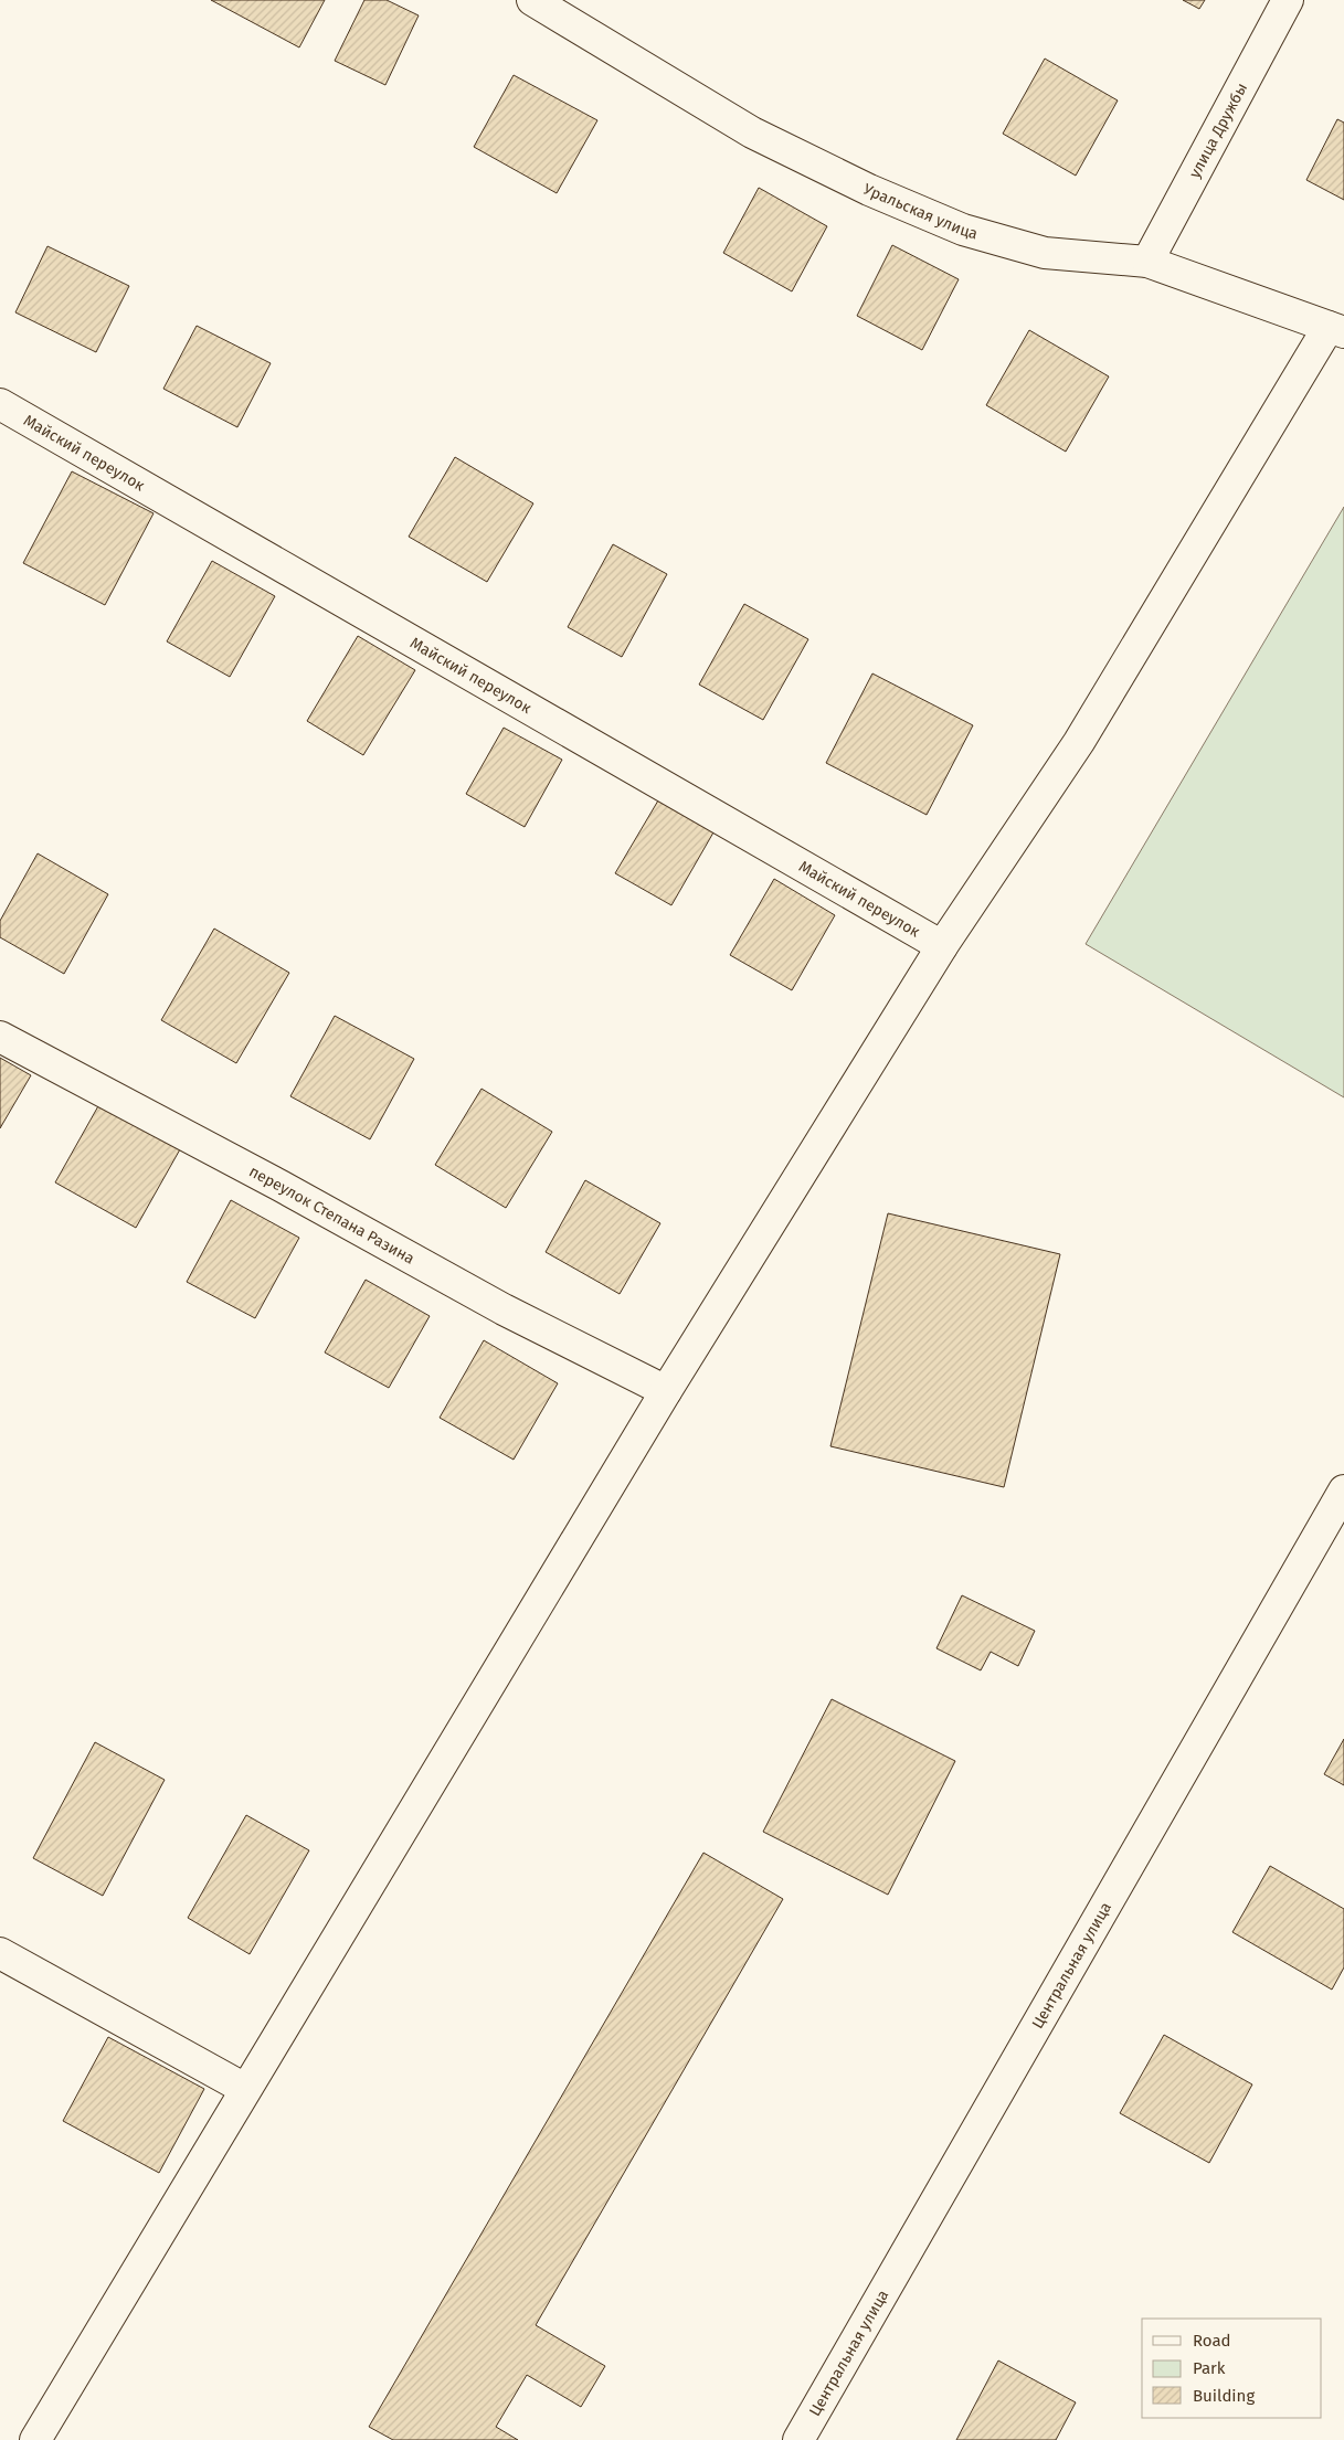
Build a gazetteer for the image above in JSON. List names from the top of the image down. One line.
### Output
{"streets":{"street":["улица Дружбы","Уральская улица","Майский переулок","переулок Степана Разина","Центральная улица"]},"crossings":[["улица Дружбы","Уральская улица"]],"legend":["Road","Park","Building"]}
